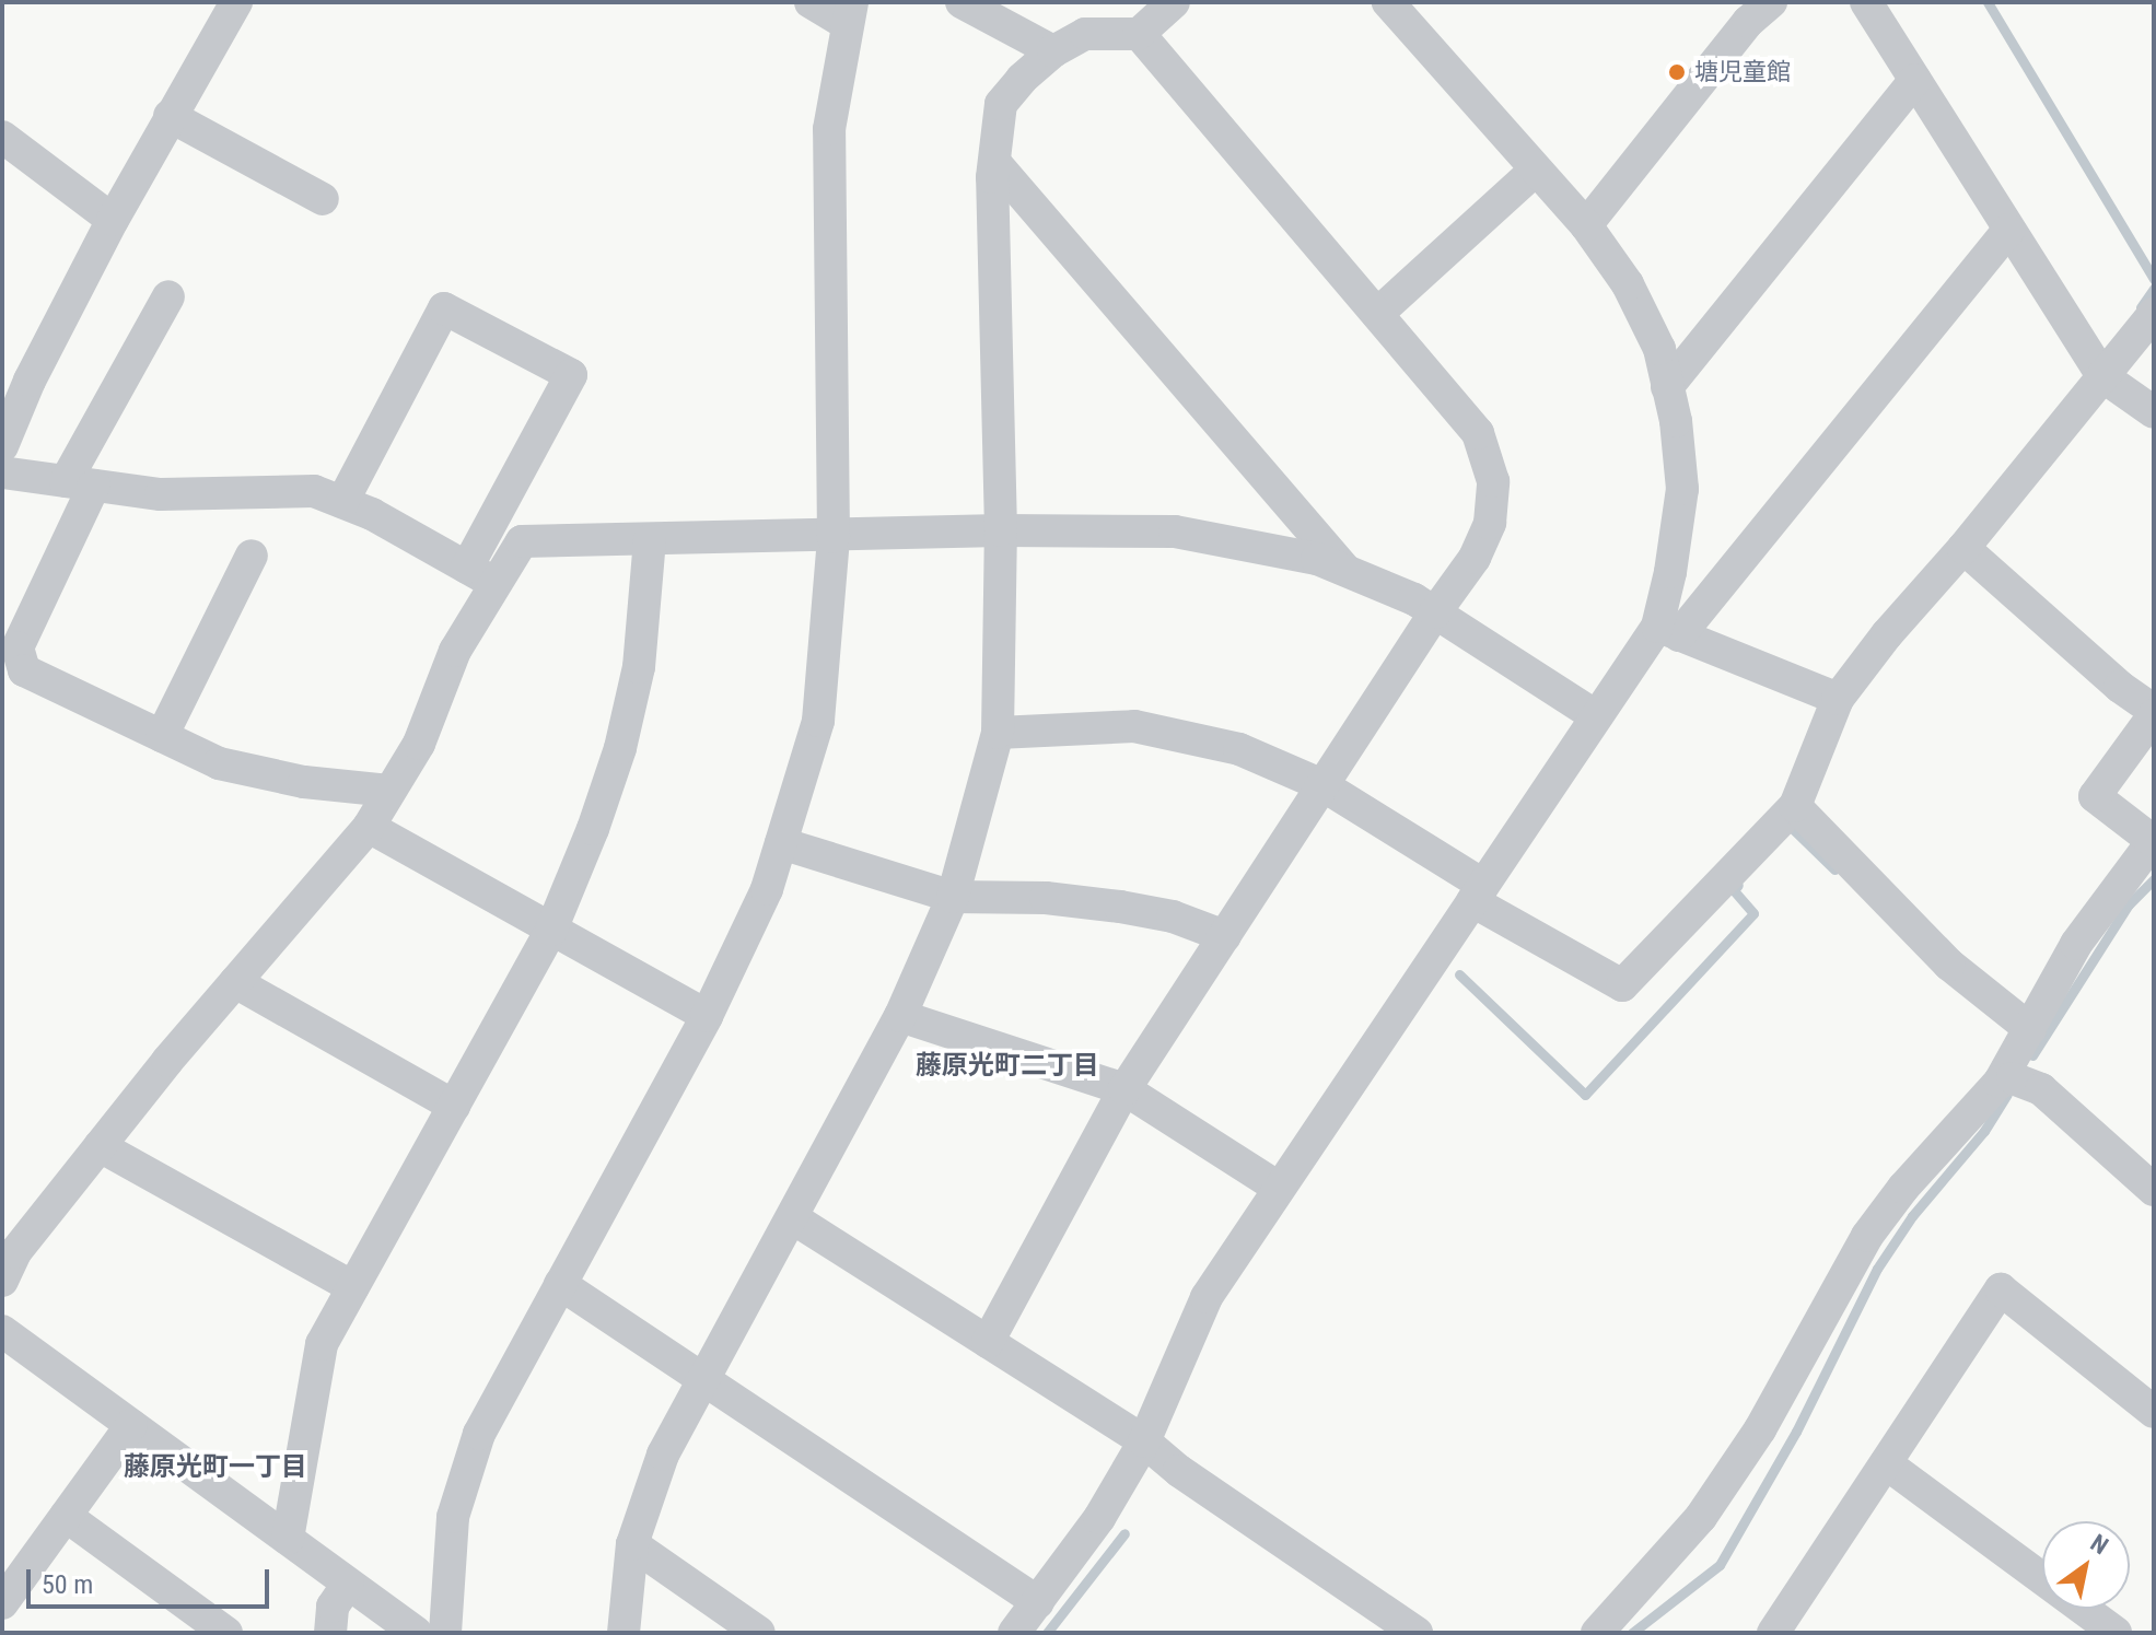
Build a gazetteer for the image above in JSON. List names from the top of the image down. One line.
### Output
{"districts":["藤原光町二丁目","藤原光町一丁目"],"places":["塘児童館"],"scale_bar":"50 m","north":"top right"}
